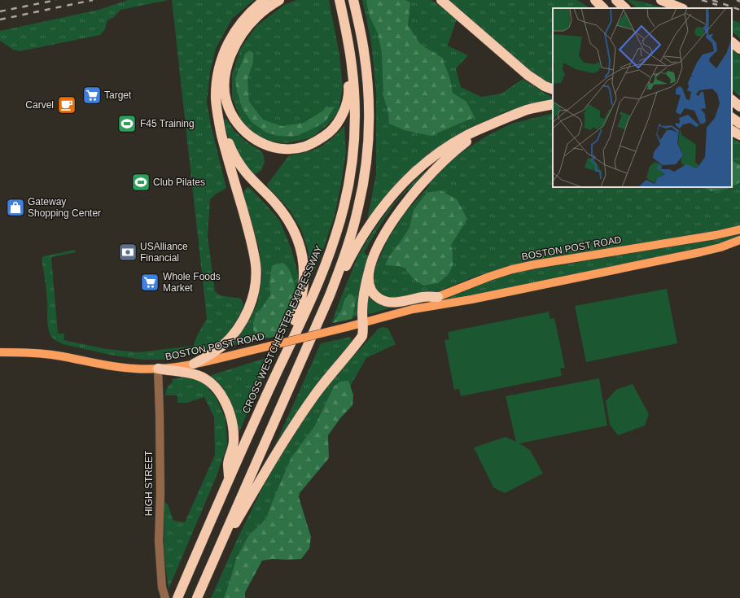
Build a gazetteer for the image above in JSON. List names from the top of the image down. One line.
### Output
{"streets":{"highway":["CROSS WESTCHESTER EXPRESSWAY"],"main road":["BOSTON POST ROAD"],"street":["HIGH STREET"]},"crossings":[["BOSTON POST ROAD","HIGH STREET"]],"places":{"supermarket":["Target","Whole Foods Market"],"cafe":["Carvel"],"sports":["F45 Training","Club Pilates"],"shop":["Gateway Shopping Center"],"bank":["USAlliance Financial"]}}
